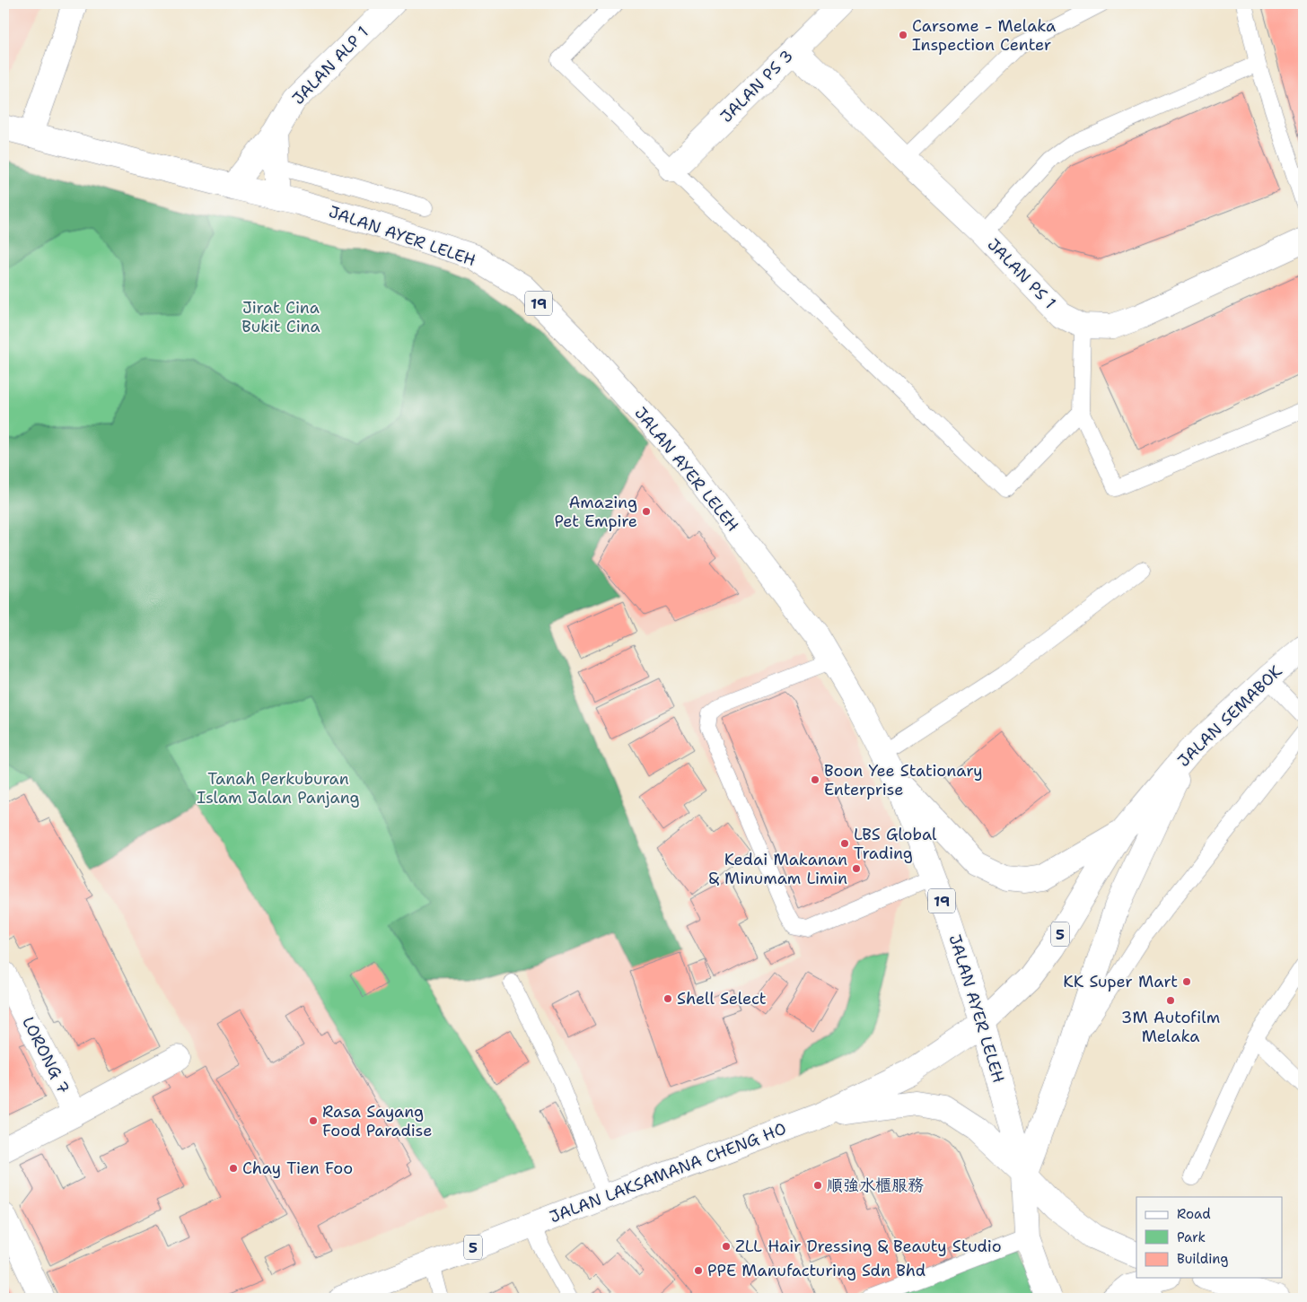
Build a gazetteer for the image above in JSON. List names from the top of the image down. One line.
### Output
{"streets":{"main road":["JALAN ALP 1","JALAN PS 3","JALAN AYER LELEH","JALAN PS 1","19","JALAN SEMABOK","5","LORONG 7","JALAN LAKSAMANA CHENG HO"]},"crossings":[["JALAN ALP 1","JALAN AYER LELEH"],["JALAN PS 3","JALAN PS 1"],["JALAN AYER LELEH","JALAN SEMABOK"],["JALAN AYER LELEH","JALAN LAKSAMANA CHENG HO"],["JALAN SEMABOK","JALAN LAKSAMANA CHENG HO"]],"parks":["Jirat Cina Bukit Cina","Tanah Perkuburan Islam Jalan Panjang"],"places":["Carsome - Melaka Inspection Center","Amazing Pet Empire","Boon Yee Stationary Enterprise","LBS Global Trading","Kedai Makanan & Minumam Limin","KK Super Mart","Shell Select","3M Autofilm Melaka","Rasa Sayang Food Paradise","Chay Tien Foo","順強水櫃服務","ZLL Hair Dressing & Beauty Studio","PPE Manufacturing Sdn Bhd"],"legend":["Road","Park","Building"]}
